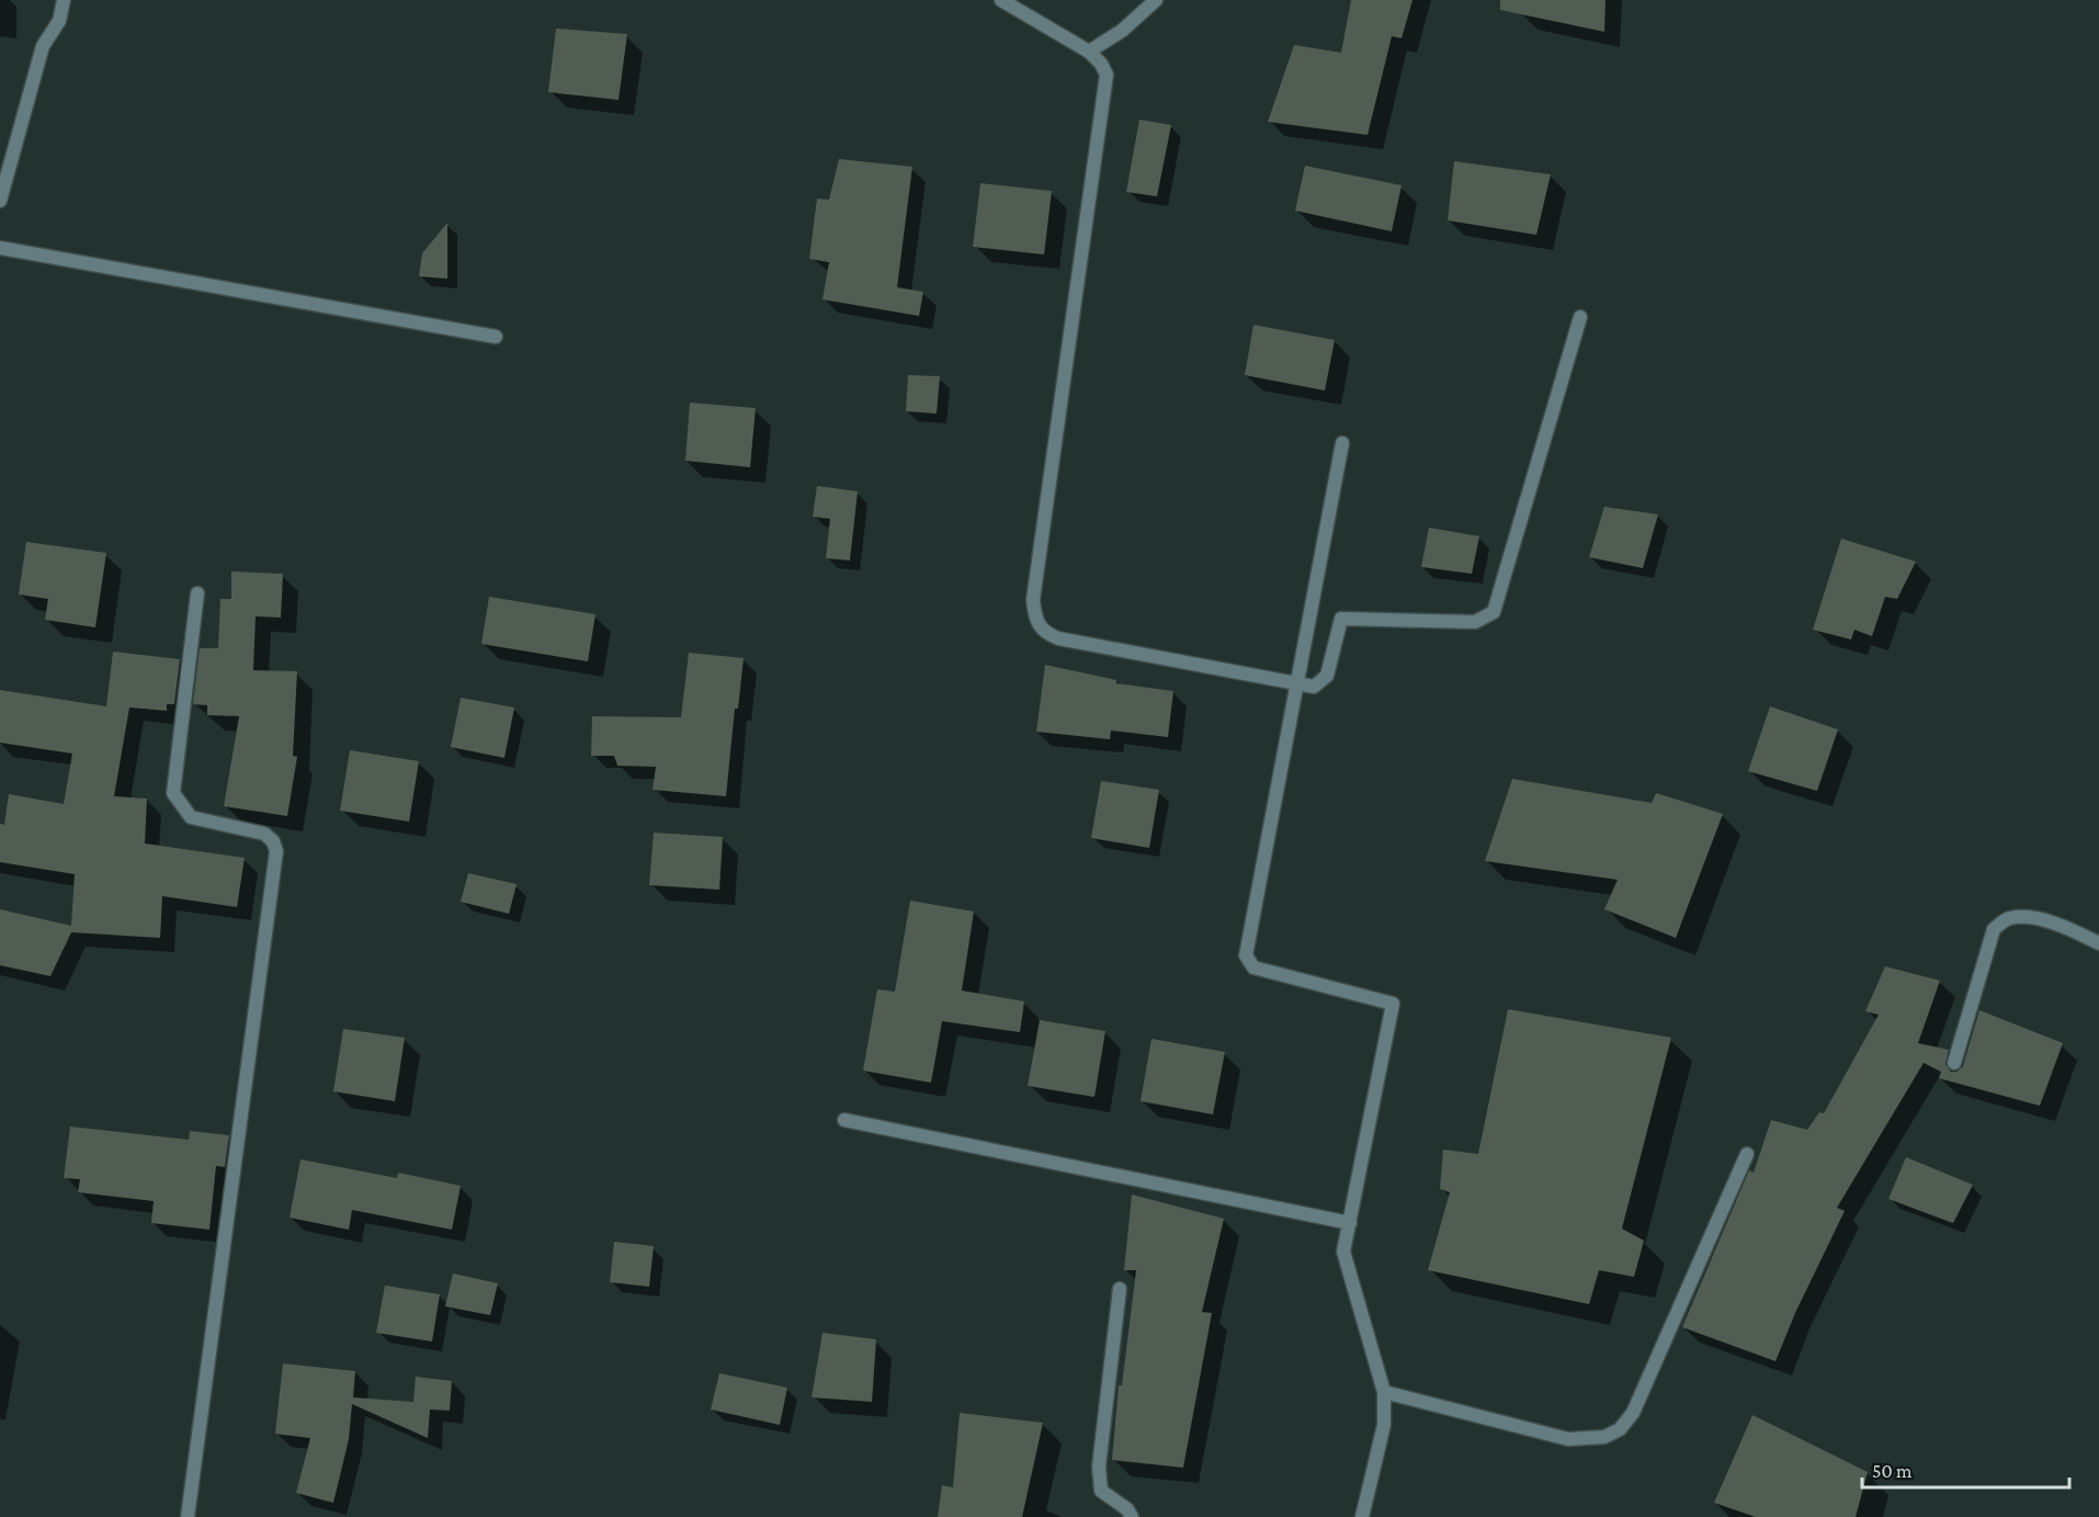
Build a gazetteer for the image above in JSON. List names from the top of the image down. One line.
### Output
{"scale_bar":"50 m"}
